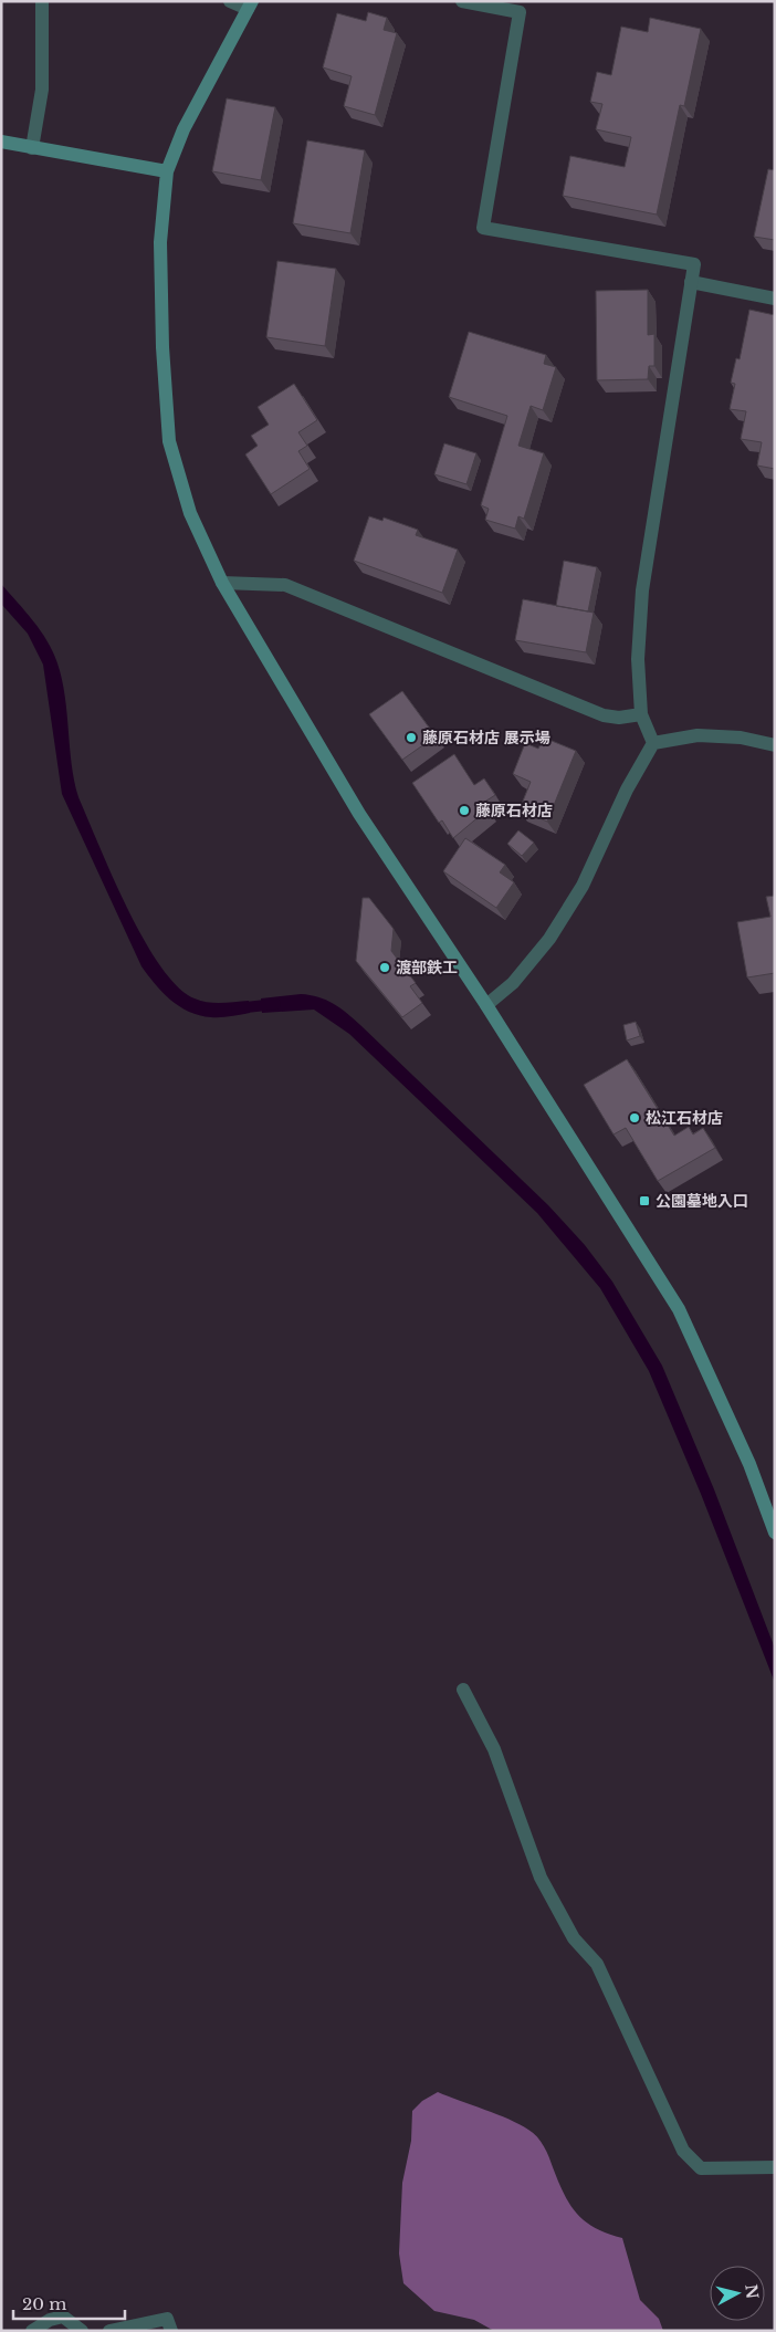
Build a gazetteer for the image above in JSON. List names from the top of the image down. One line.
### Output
{"places":{"other":["藤原石材店 展示場","藤原石材店","渡部鉄工","松江石材店"],"transit":["公園墓地入口"]},"scale_bar":"20 m","north":"right"}
